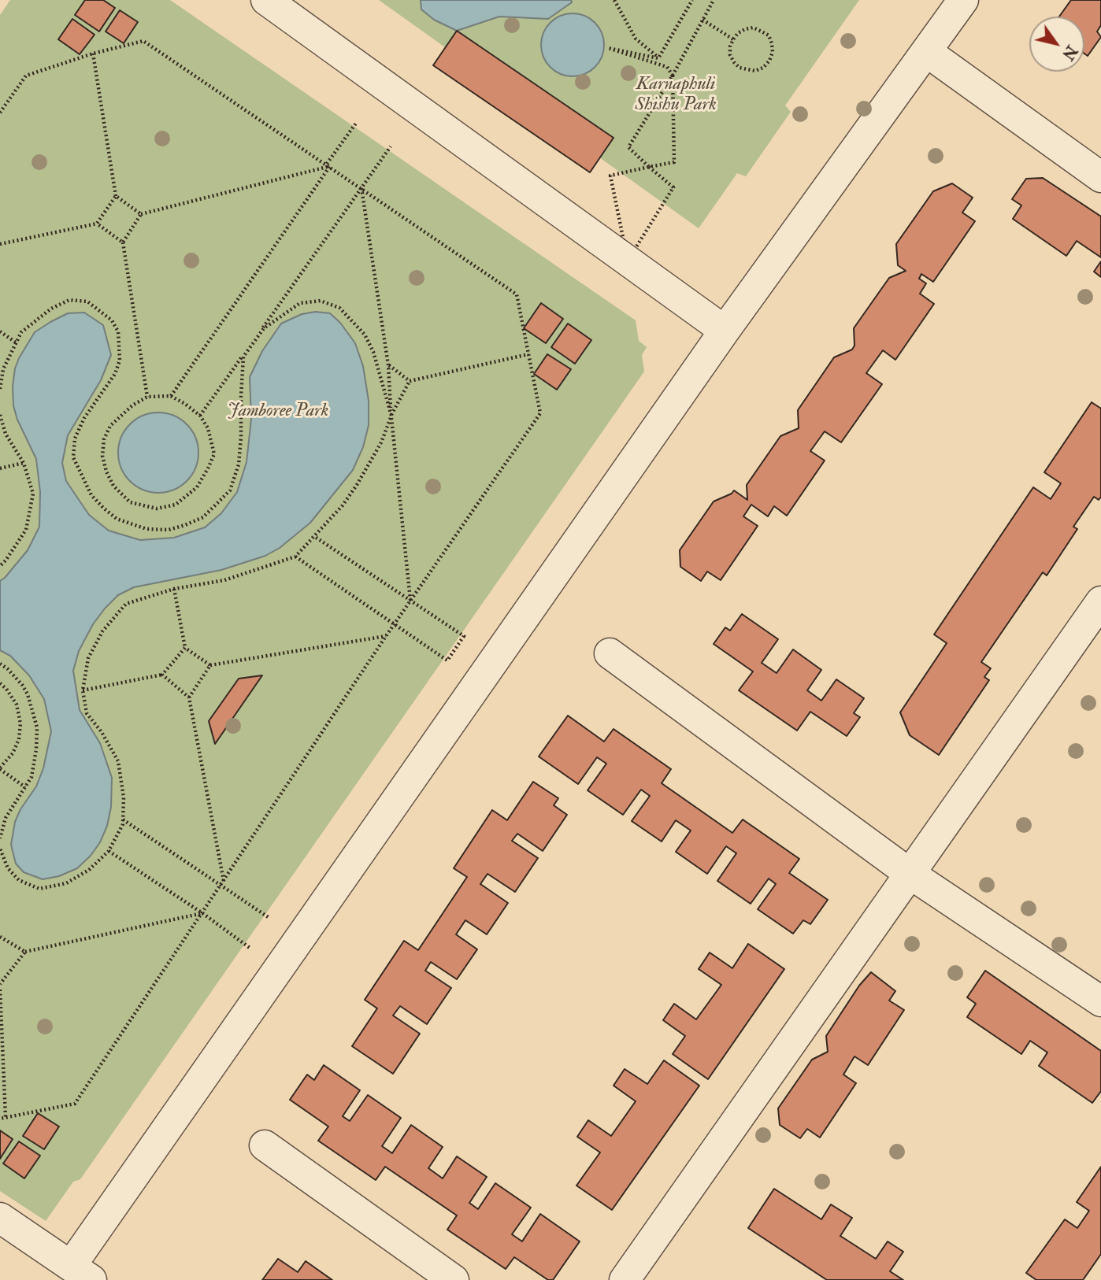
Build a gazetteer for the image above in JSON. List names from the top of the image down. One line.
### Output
{"parks":["Karnaphuli Shishu Park","Jamboree Park"],"north":"bottom right"}
